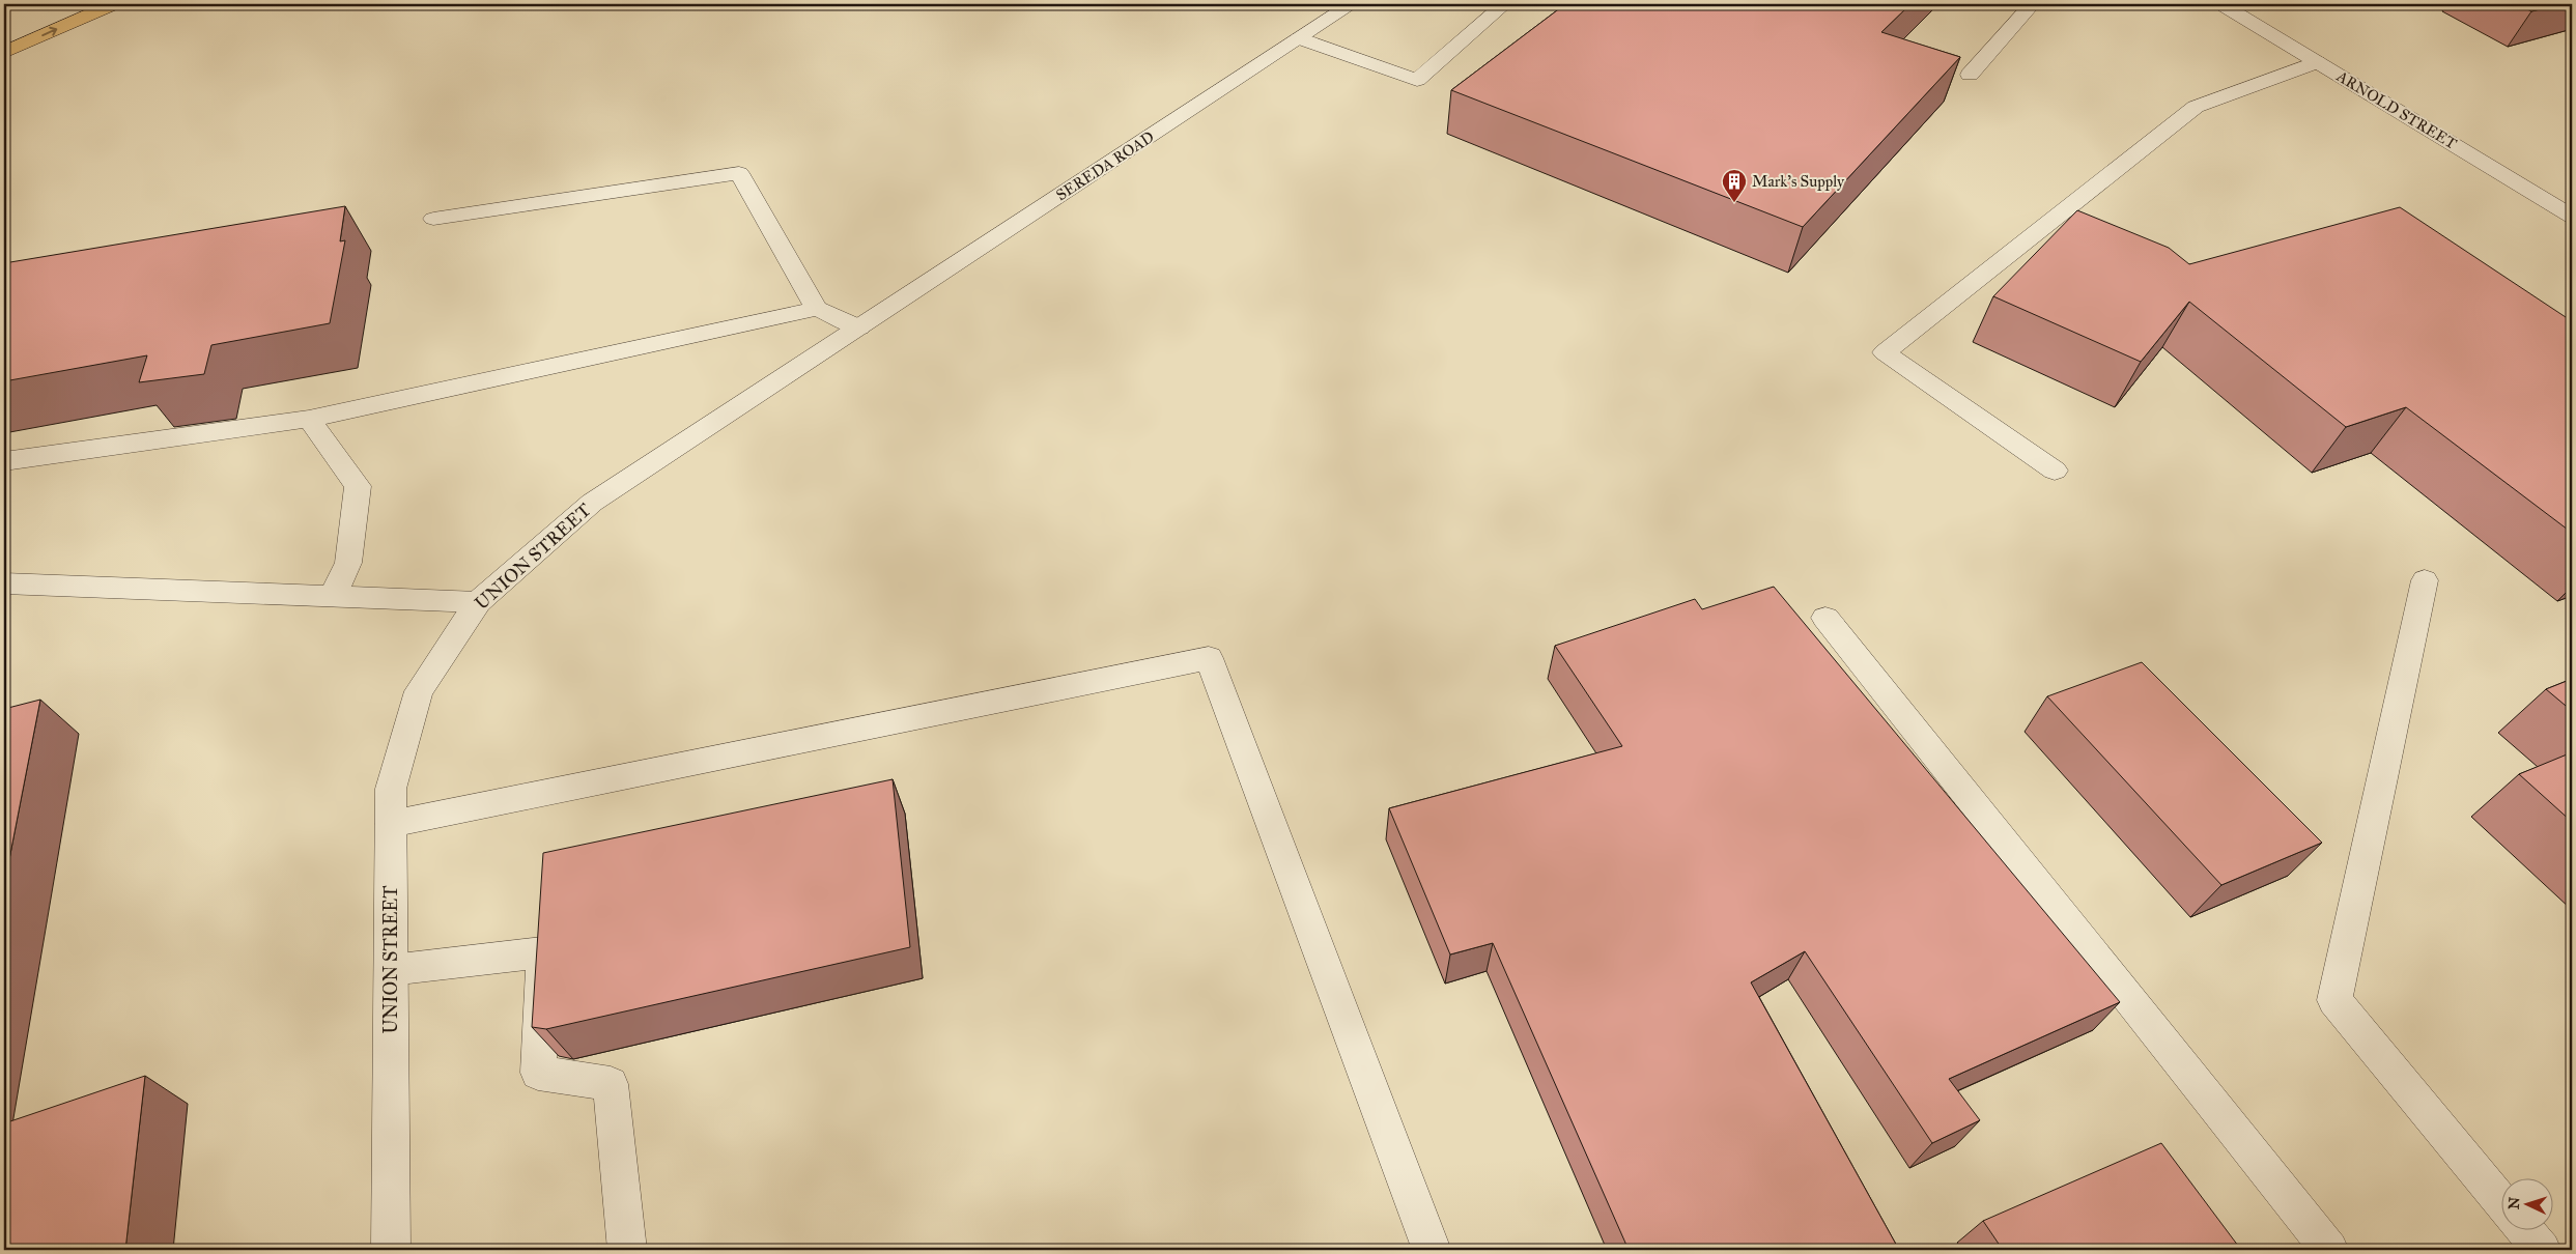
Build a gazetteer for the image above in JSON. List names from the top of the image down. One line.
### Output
{"streets":{"street":["ARNOLD STREET","SEREDA ROAD","UNION STREET"]},"crossings":[["SEREDA ROAD","UNION STREET"]],"places":{"building":["Mark's Supply"]},"north":"left"}
